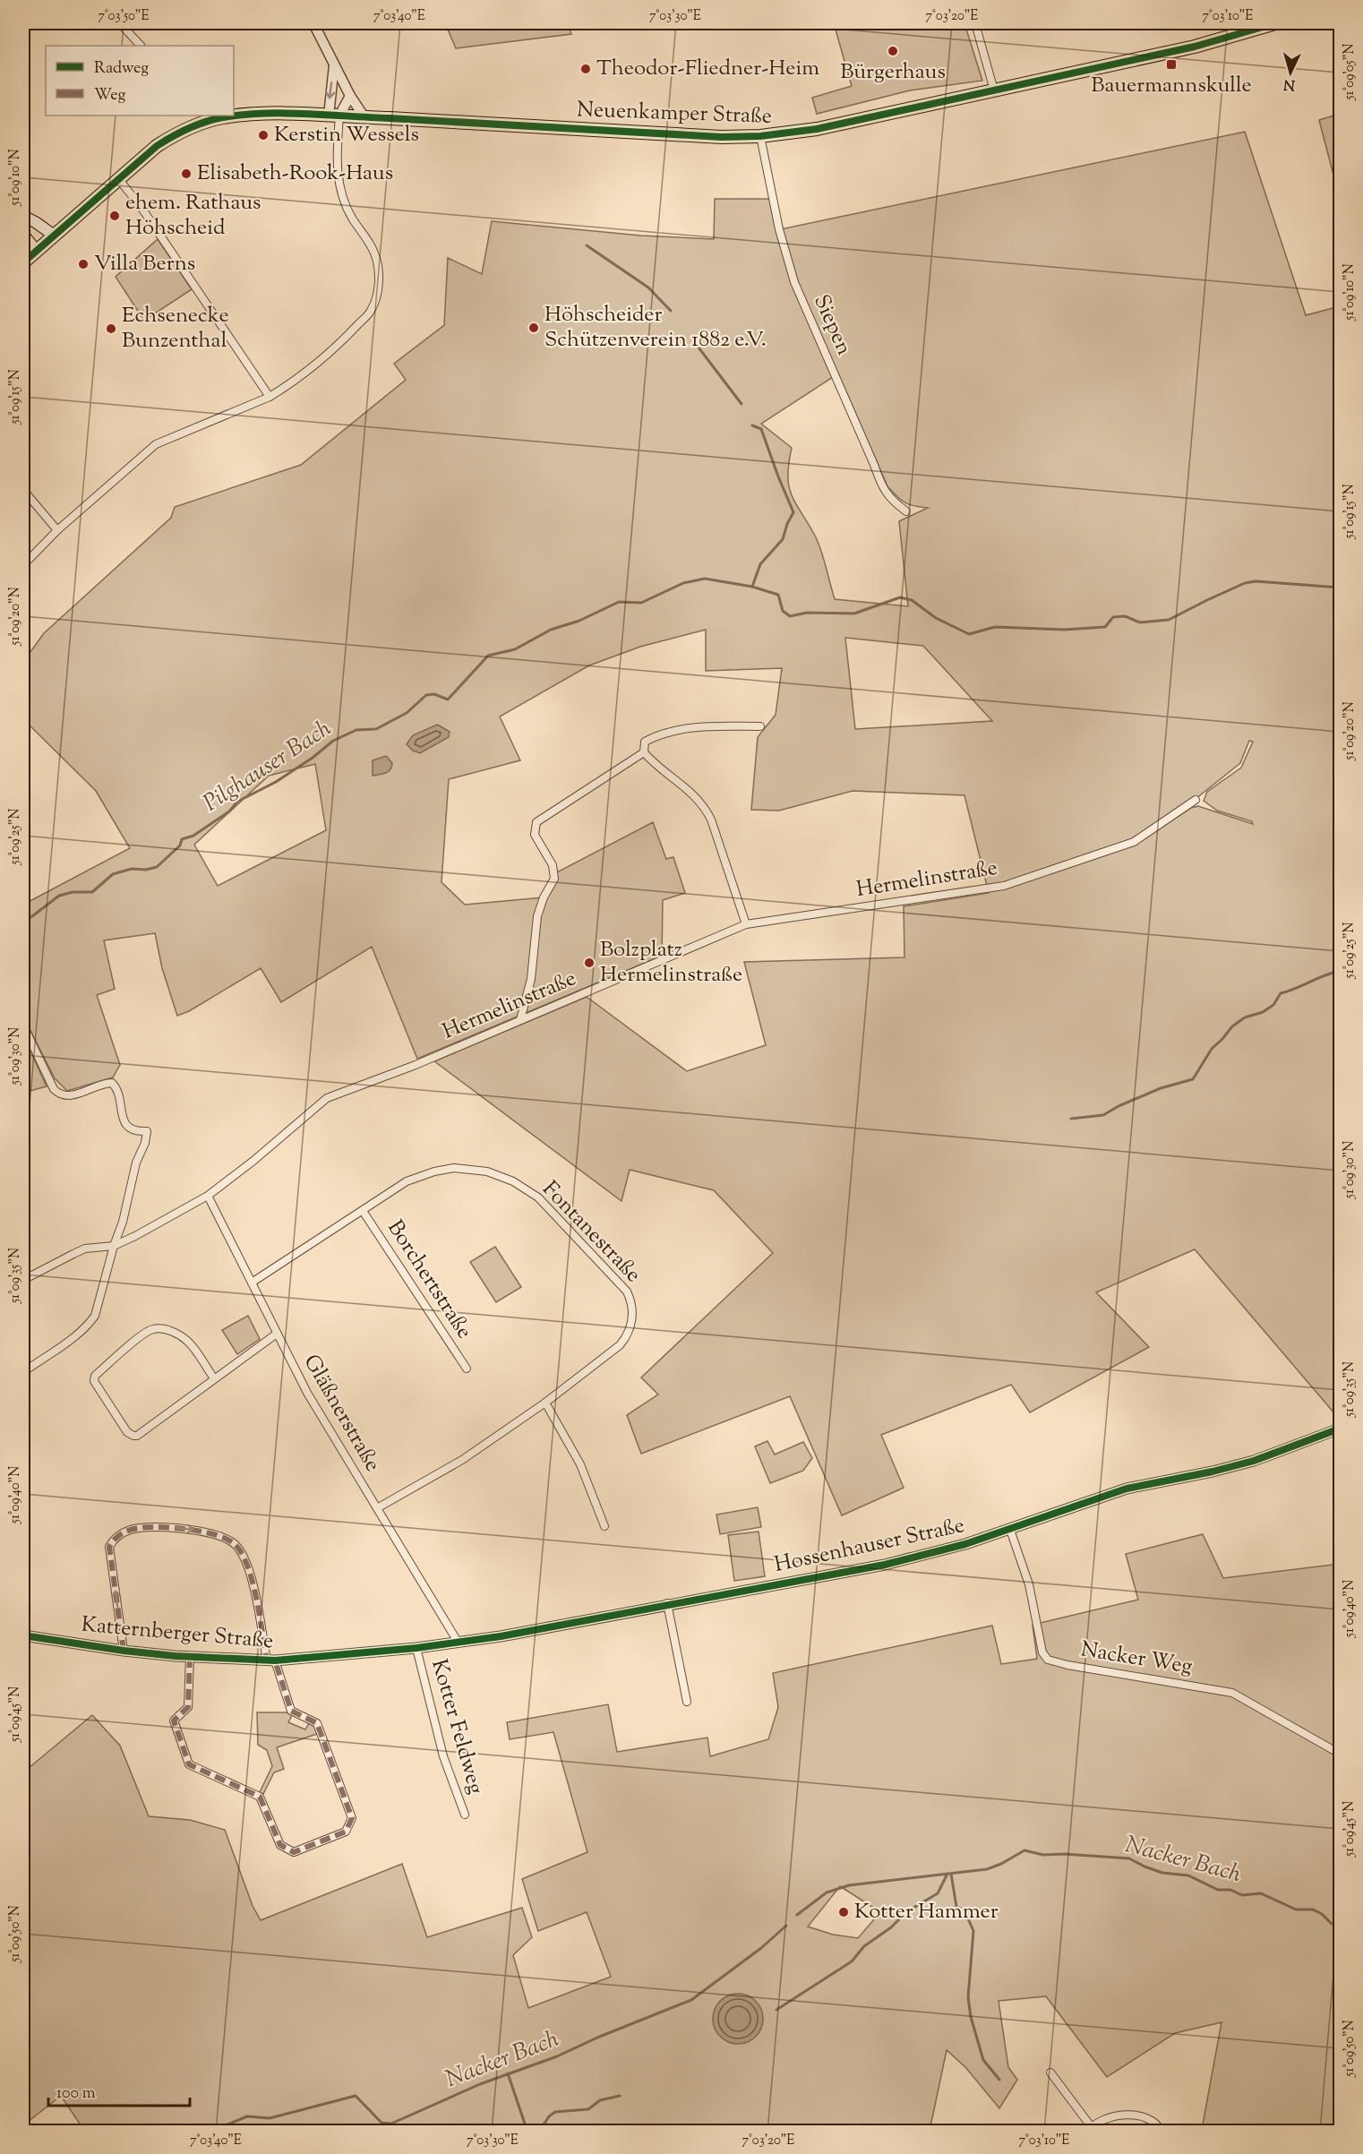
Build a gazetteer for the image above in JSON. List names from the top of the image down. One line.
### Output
{"streets":{"main road":["Neuenkamper Straße"],"street":["Siepen","Hermelinstraße","Fontanestraße","Borchertstraße","Gläßnerstraße","Hossenhauser Straße","Katternberger Straße","Nacker Weg","Kotter Feldweg"]},"crossings":[["Neuenkamper Straße","Siepen"],["Hermelinstraße","Gläßnerstraße"],["Fontanestraße","Borchertstraße"],["Fontanestraße","Gläßnerstraße"],["Gläßnerstraße","Hossenhauser Straße"],["Gläßnerstraße","Katternberger Straße"],["Hossenhauser Straße","Katternberger Straße"],["Hossenhauser Straße","Nacker Weg"],["Katternberger Straße","Kotter Feldweg"]],"water":["Pilghauser Bach","Nacker Bach"],"places":{"other":["Bürgerhaus","Theodor-Fliedner-Heim","Kerstin Wessels","Elisabeth-Rook-Haus","ehem. Rathaus Höhscheid","Villa Berns","Höhscheider Schützenverein 1882 e.V.","Echsenecke Bunzenthal","Bolzplatz Hermelinstraße","Kotter Hammer"],"transit":["Bauermannskulle"]},"legend":["Radweg","Weg"],"scale_bar":"100 m","north":"bottom","coordinates":["7°03'50\"E","7°03'40\"E","7°03'30\"E","7°03'20\"E","7°03'10\"E","51°09'05\"N","51°09'10\"N","51°09'15\"N","51°09'20\"N","51°09'25\"N","51°09'30\"N","51°09'35\"N","51°09'40\"N","51°09'45\"N","51°09'50\"N"]}
